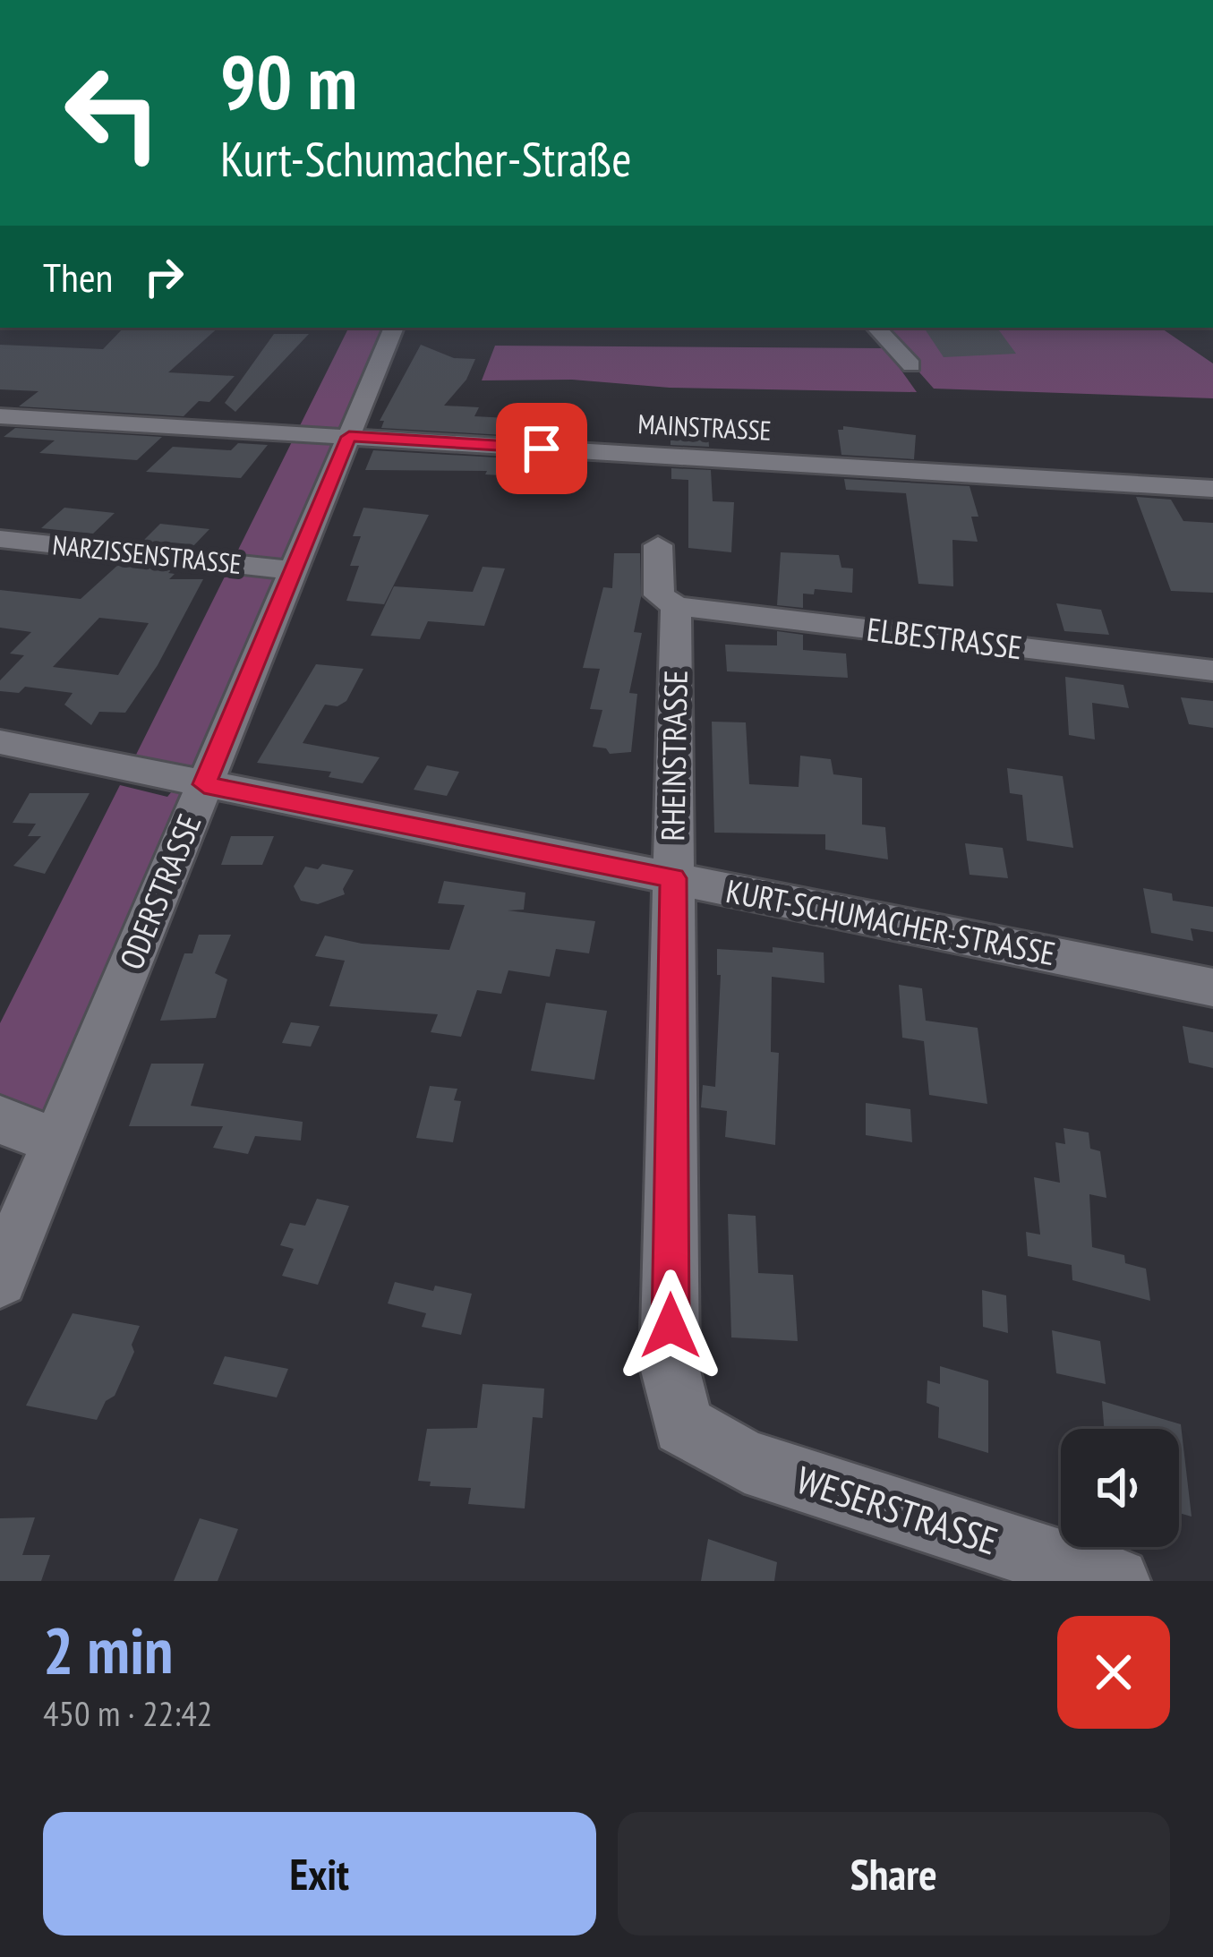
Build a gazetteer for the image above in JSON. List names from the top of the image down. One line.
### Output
{"streets":{"street":["MAINSTRASSE","NARZISSENSTRASSE","ELBESTRASSE","RHEINSTRASSE","ODERSTRASSE","KURT-SCHUMACHER-STRASSE","WESERSTRASSE"]},"crossings":[["MAINSTRASSE","ODERSTRASSE"],["NARZISSENSTRASSE","ODERSTRASSE"],["ELBESTRASSE","RHEINSTRASSE"],["RHEINSTRASSE","KURT-SCHUMACHER-STRASSE"],["RHEINSTRASSE","WESERSTRASSE"],["ODERSTRASSE","KURT-SCHUMACHER-STRASSE"]],"page":{"turn":["90 m","Kurt-Schumacher-Straße"],"then":"Then","heading":["2 min","450 m · 22:42"],"buttons":["Exit","Share"]}}
